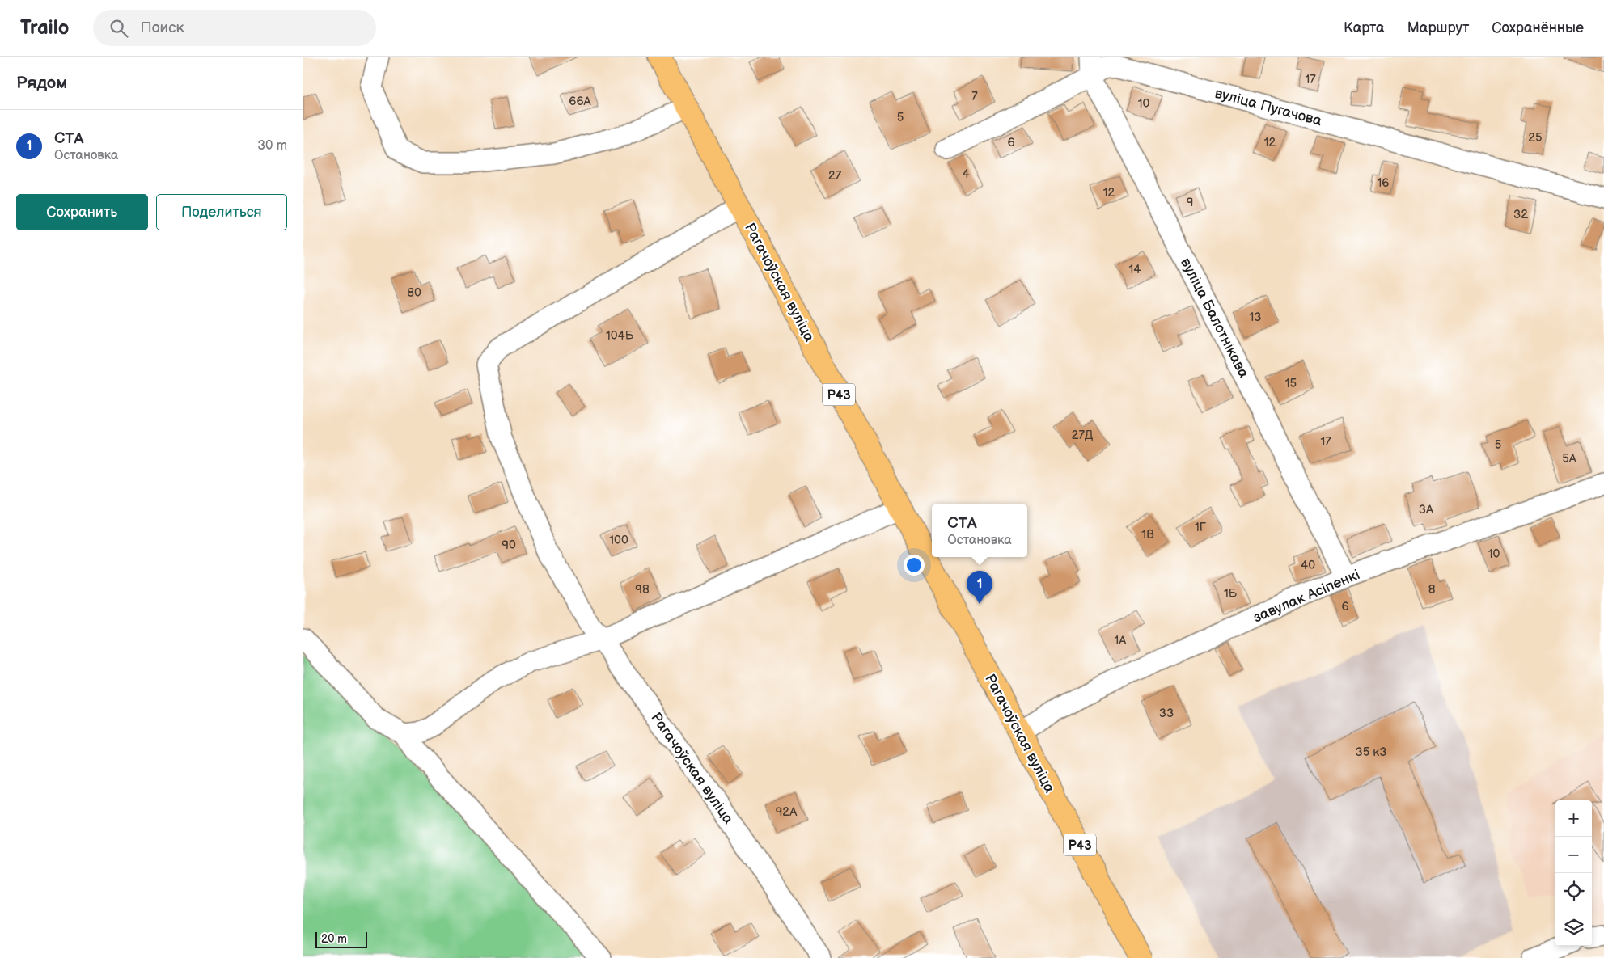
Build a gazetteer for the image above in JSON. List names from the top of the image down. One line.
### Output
{"streets":{"main road":["Рагачоўская вуліца","Р43"],"street":["вуліца Пугачова","вуліца Балотнікава","завулак Асіпенкі"]},"crossings":[["вуліца Пугачова","вуліца Балотнікава"],["Рагачоўская вуліца","завулак Асіпенкі"],["вуліца Балотнікава","завулак Асіпенкі"]],"house_numbers":["17","7","66А","10","5","25","6","12","4","27","16","12","9","32","14","80","13","104Б","15","27Д","17","5","5А","3А","1Г","1В","100","90","10","40","98","8","1Б","6","1А","33","35 к3","92А"],"scale_bar":"20 m","page":{"header":"Trailo","search":"Поиск","nav":["Карта","Маршрут","Сохранённые"],"heading":"Рядом","list":[{"mark":"1","name":"СТА","note":"Остановка","value":"30 m"}],"buttons":["Сохранить","Поделиться"],"popup":["СТА","Остановка"],"pins":"1","map_buttons":["+","−"],"scale":"20 m"}}
